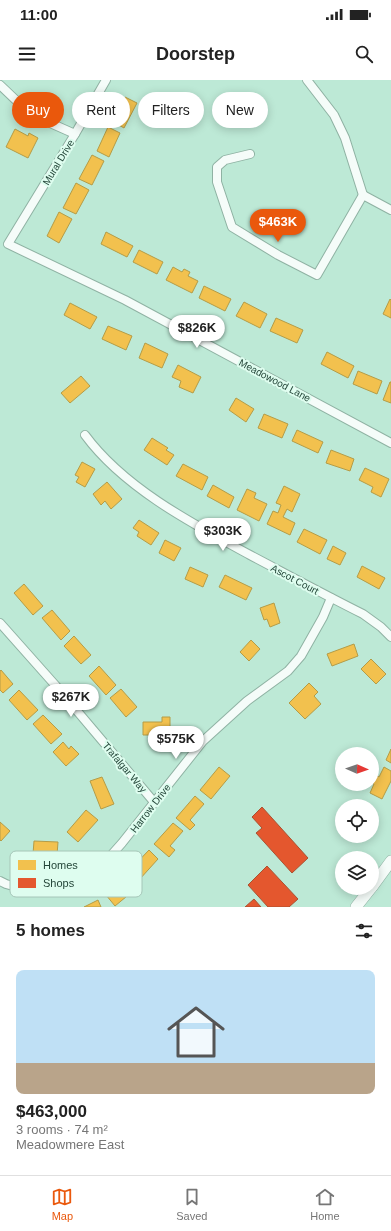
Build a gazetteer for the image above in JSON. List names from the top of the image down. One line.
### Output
{"streets":{"street":["Mural Drive","Meadowood Lane","Ascot Court","Trafalgar Way","Harrow Drive"]},"crossings":[["Mural Drive","Meadowood Lane"],["Ascot Court","Harrow Drive"],["Trafalgar Way","Harrow Drive"]],"legend":["Homes","Shops"],"north":"right","page":{"status":"11:00","header":"Doorstep","chip":["Buy","Rent","Filters","New"],"price":["$463K","$826K","$303K","$267K","$575K"],"heading":"5 homes","list":[{"name":"$463,000","note":"3 rooms · 74 m² · Meadowmere East"}],"tabs":["Map","Saved","Home"]}}
